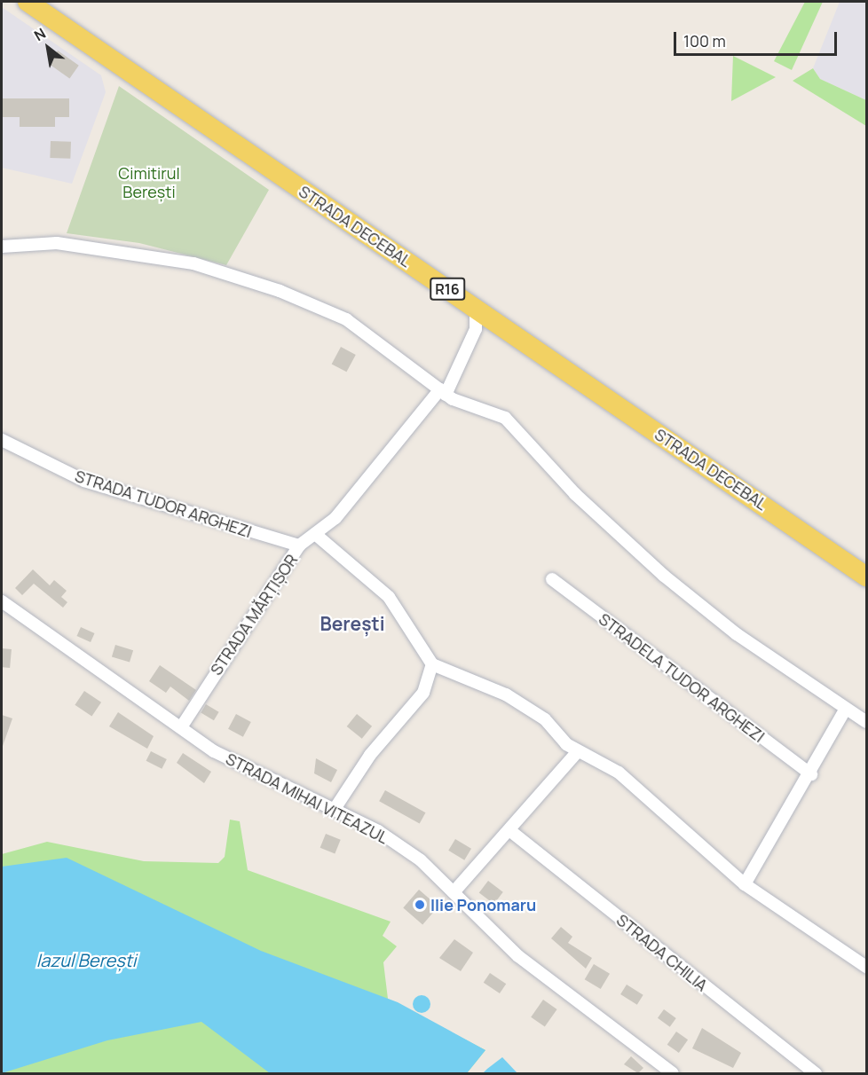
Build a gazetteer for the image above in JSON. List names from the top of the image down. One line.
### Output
{"streets":{"main road":["STRADA DECEBAL","R16"],"street":["STRADA TUDOR ARGHEZI","STRADA MĂRȚIȘOR","STRADELA TUDOR ARGHEZI","STRADA MIHAI VITEAZUL","STRADA CHILIA"]},"crossings":[["STRADA DECEBAL","STRADA MĂRȚIȘOR"],["STRADA TUDOR ARGHEZI","STRADA MĂRȚIȘOR"],["STRADA MĂRȚIȘOR","STRADA MIHAI VITEAZUL"]],"districts":["Berești"],"water":["Iazul Berești"],"parks":["Cimitirul Berești"],"places":["Ilie Ponomaru"],"scale_bar":"100 m","north":"top left"}
